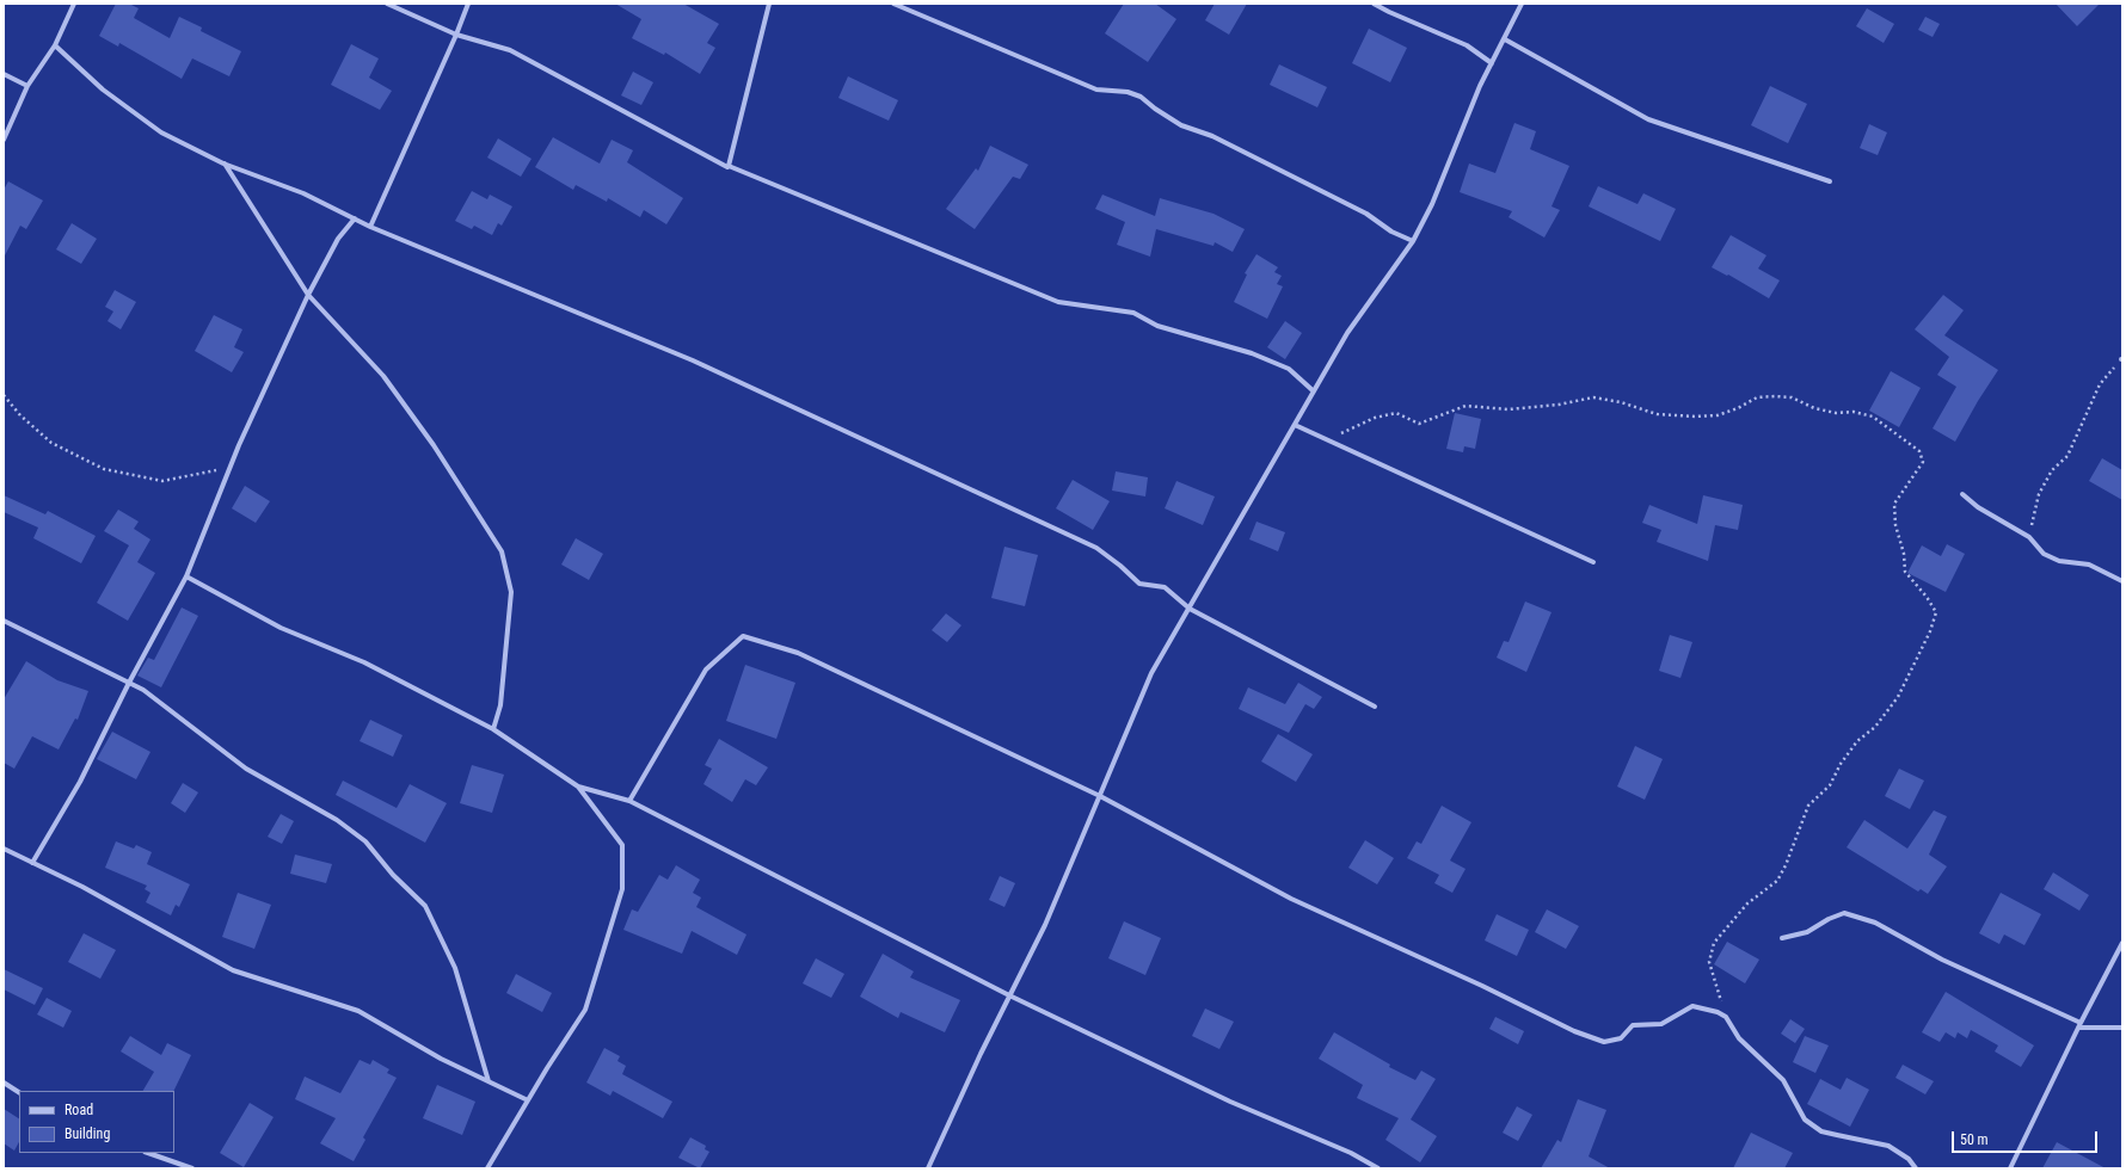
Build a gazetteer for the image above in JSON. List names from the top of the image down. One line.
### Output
{"legend":["Road","Building"],"scale_bar":"50 m"}
